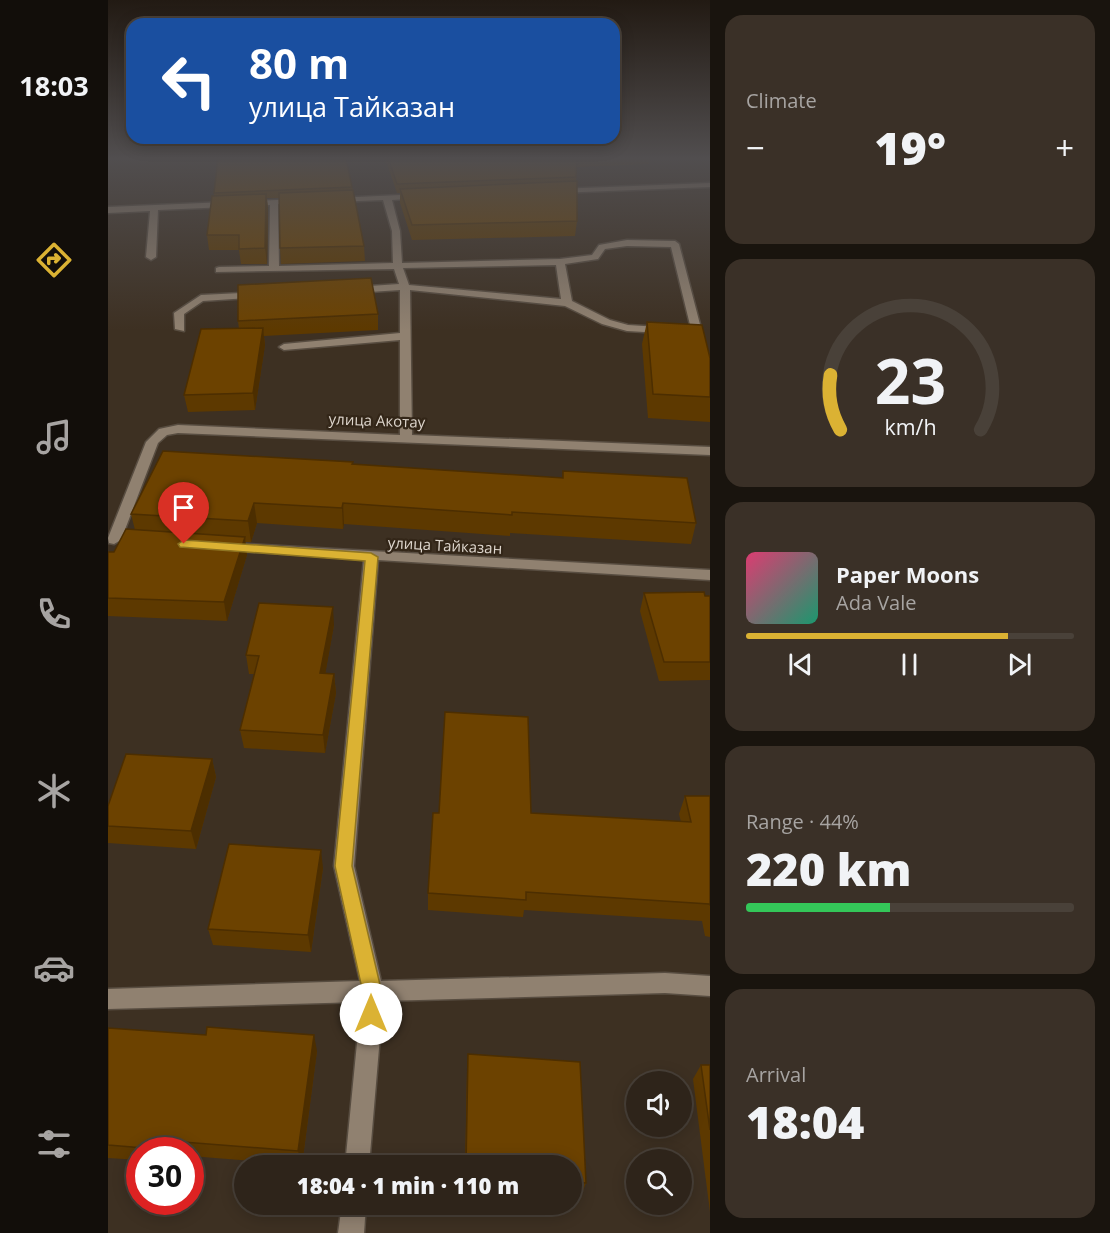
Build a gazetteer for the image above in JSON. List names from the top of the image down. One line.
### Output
{"streets":{"street":["улица Акотау","улица Тайказан"]},"page":{"tabs":"18:03","tile":["Climate",["Range · 44%","220 km"],["Arrival","18:04"]],"turn":["80 m","улица Тайказан"],"heat":["−","19°","+"],"song":["Paper Moons","Ada Vale"],"limit":"30","trip":"18:04 · 1 min · 110 m","gauge":["23","km/h"]}}
